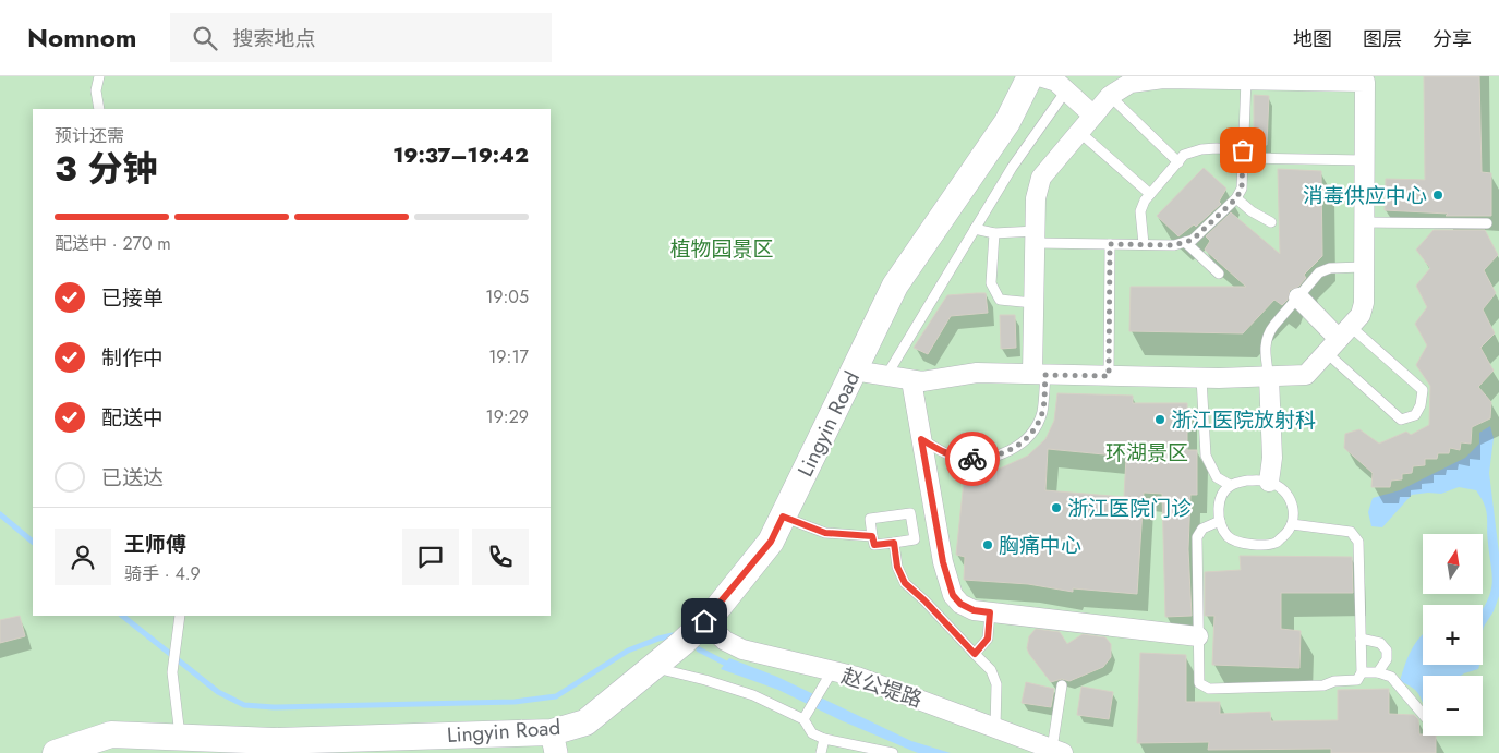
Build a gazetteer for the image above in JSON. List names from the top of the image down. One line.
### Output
{"streets":{"main road":["Lingyin Road"],"street":["赵公堤路"]},"crossings":[["Lingyin Road","赵公堤路"]],"parks":["植物园景区","环湖景区"],"places":["消毒供应中心","浙江医院放射科","浙江医院门诊","胸痛中心"],"north":"top","page":{"header":"Nomnom","search":"搜索地点","nav":["地图","图层","分享"],"heading":["3 分钟","预计还需","19:37–19:42"],"panel":["王师傅","骑手 · 4.9"],"bar":"配送中 · 270 m","list":[["已接单","19:05"],["制作中","19:17"],["配送中","19:29"],"已送达"],"map_buttons":["+","−"]}}
